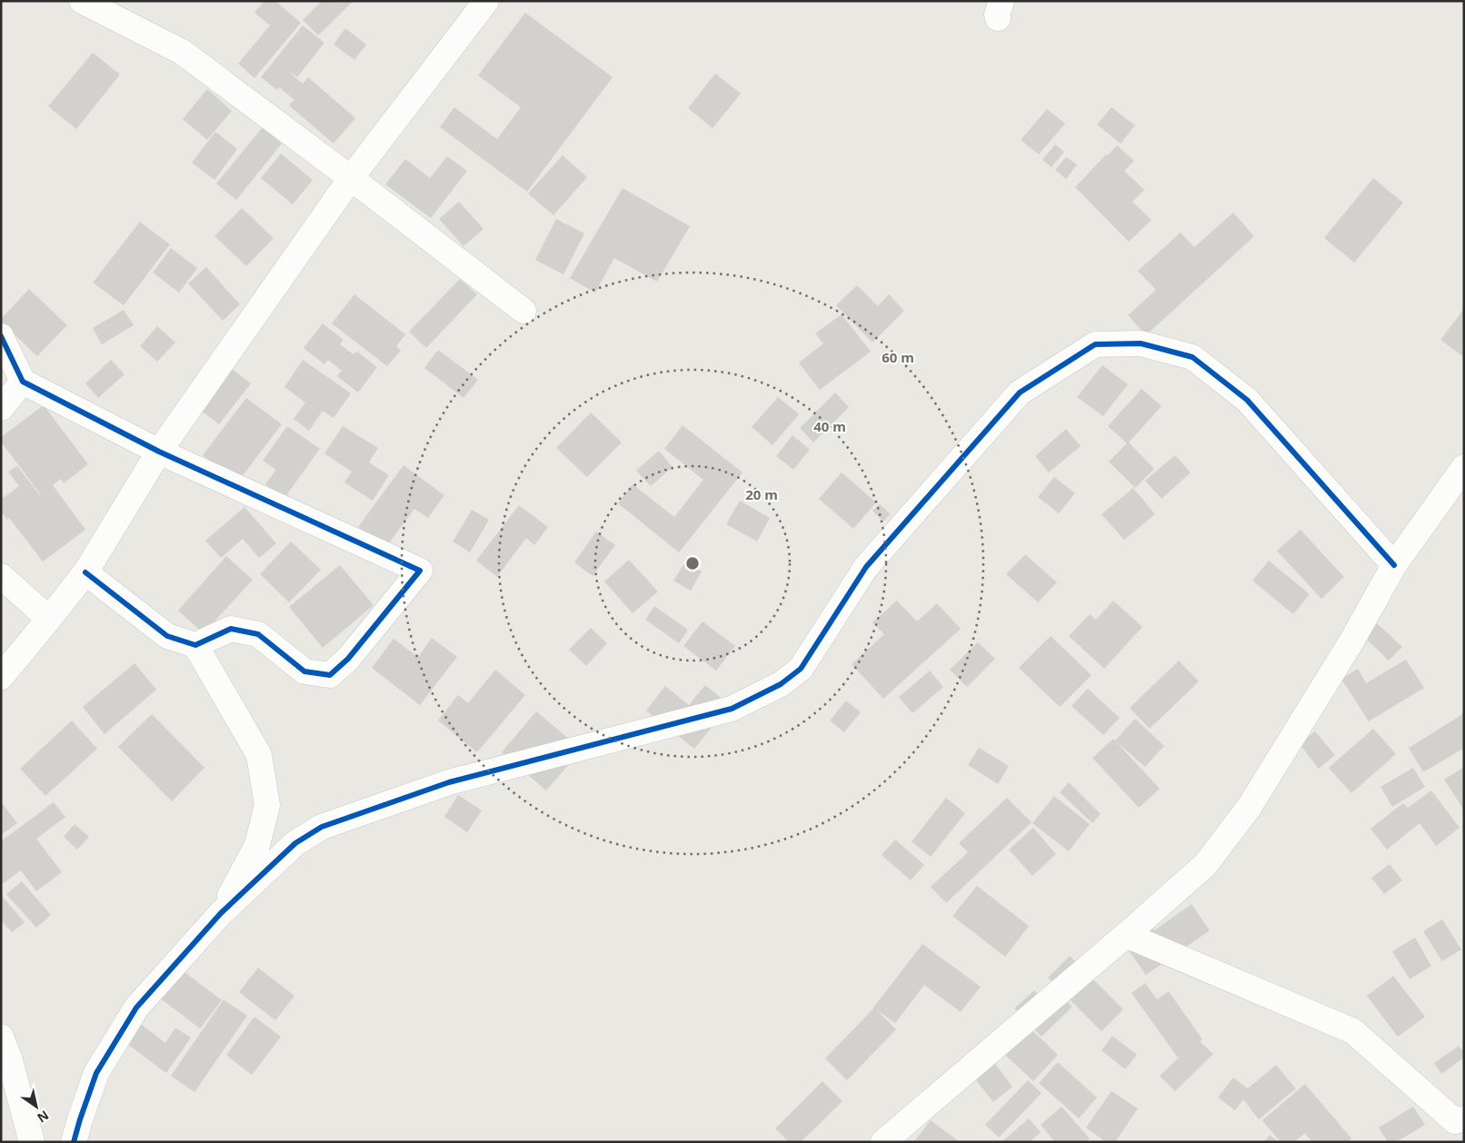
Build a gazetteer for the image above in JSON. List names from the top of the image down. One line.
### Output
{"north":"bottom right","rings":["60 m","40 m","20 m"]}
